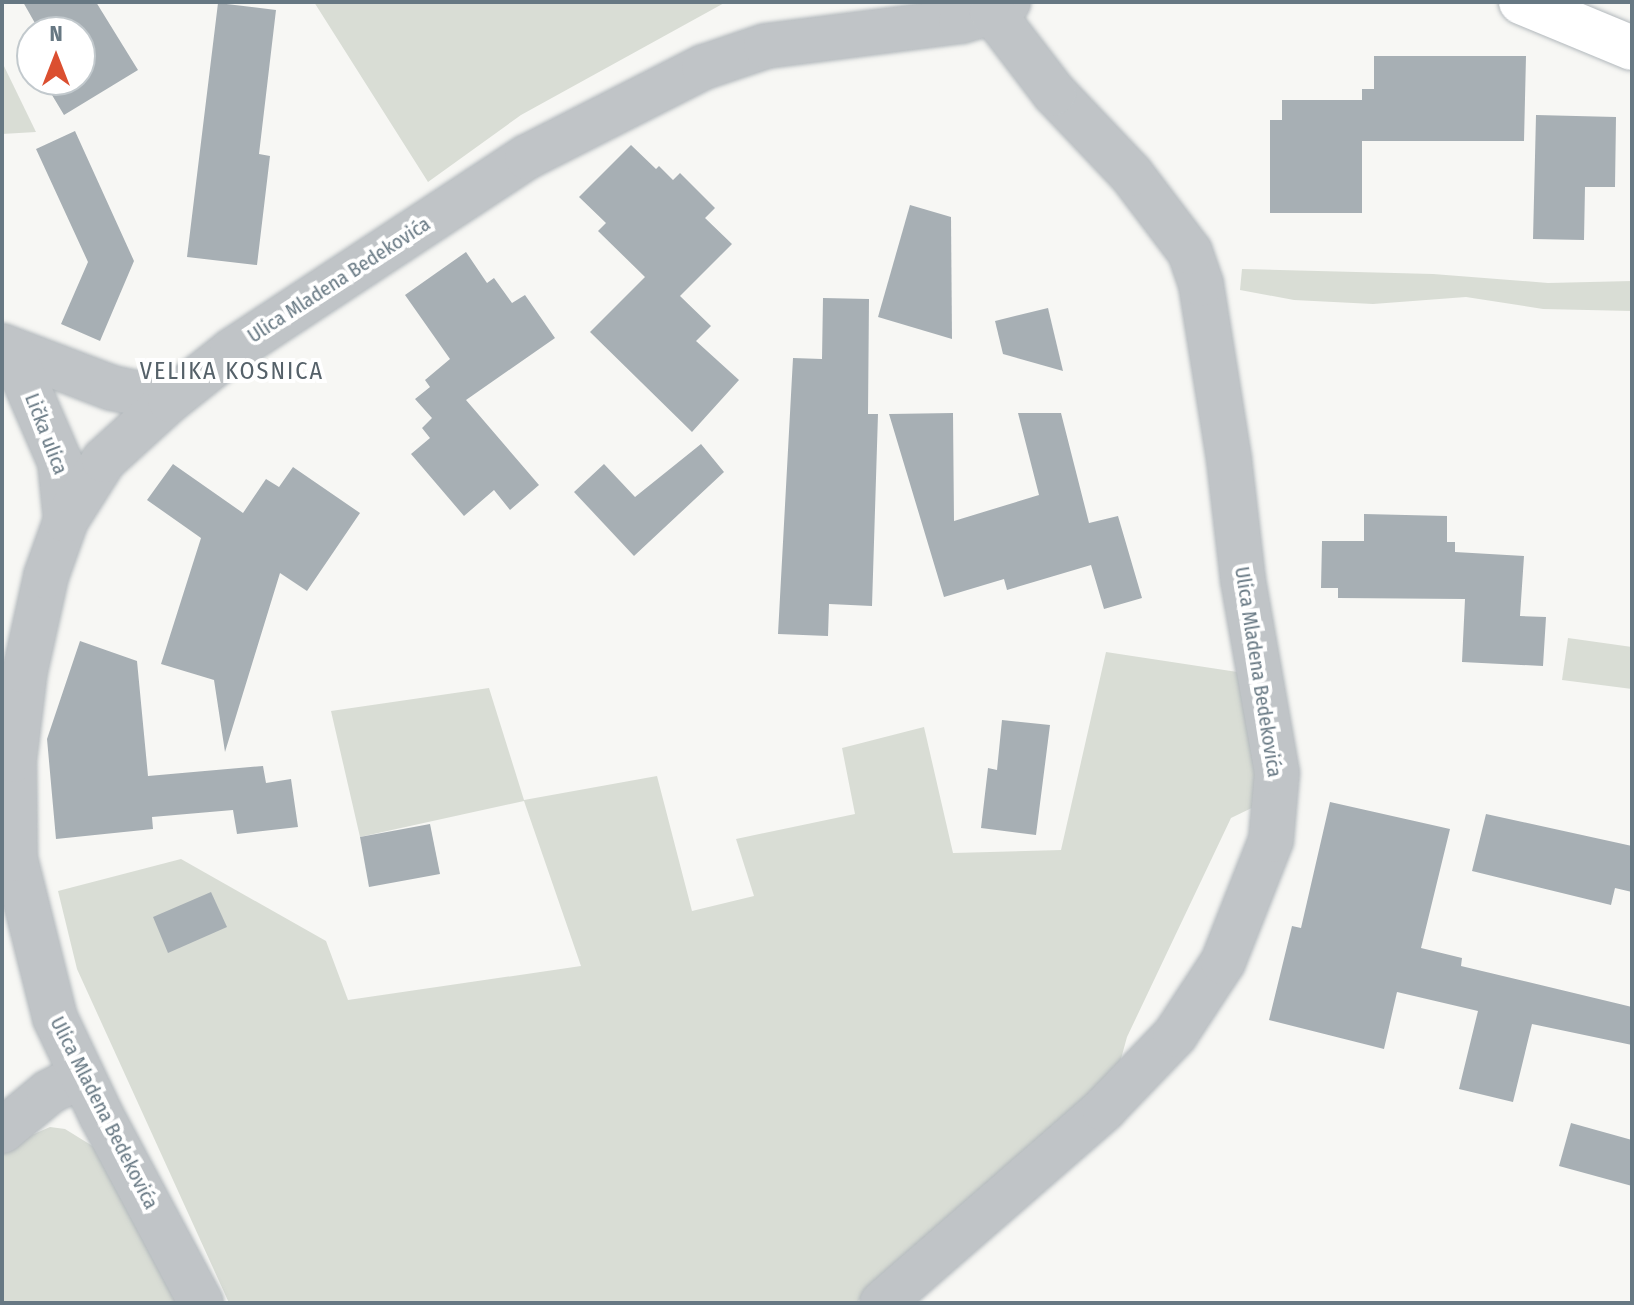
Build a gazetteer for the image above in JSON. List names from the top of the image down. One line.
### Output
{"streets":{"street":["Ulica Mladena Bedekovića","Lička ulica"]},"crossings":[["Ulica Mladena Bedekovića","Lička ulica"]],"districts":["VELIKA KOSNICA"],"north":"top"}
